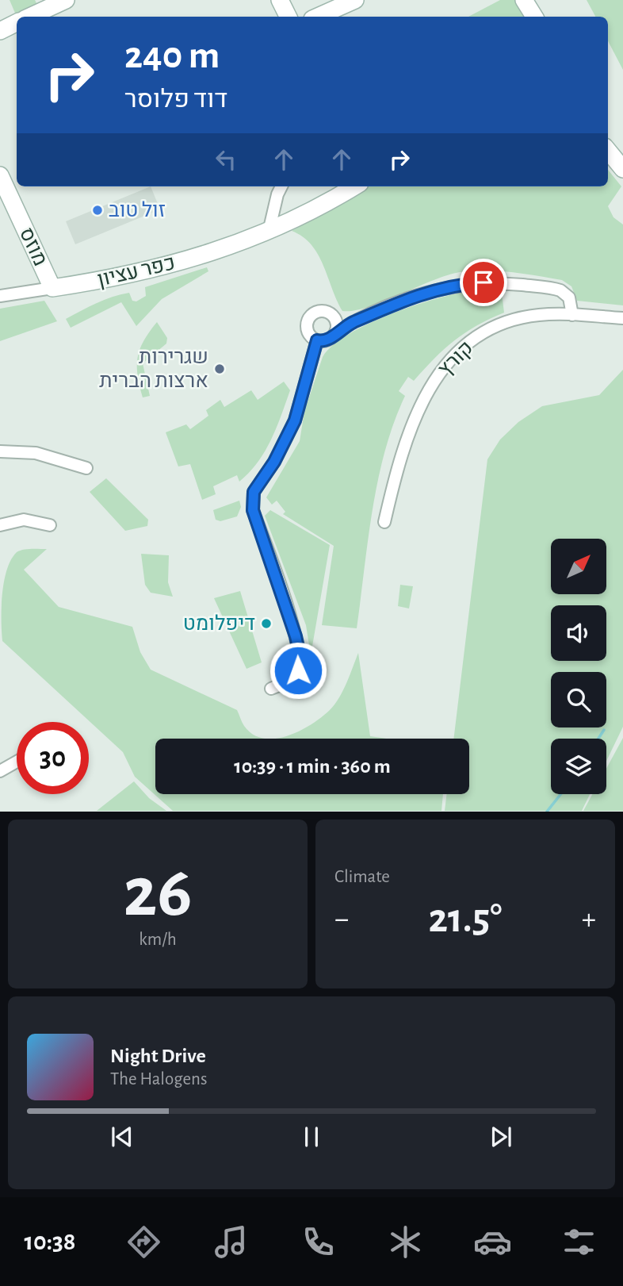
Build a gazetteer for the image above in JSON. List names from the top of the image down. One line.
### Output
{"streets":{"street":["מוזס","כפר עציון","קורץ"]},"crossings":[["מוזס","כפר עציון"]],"places":["זול טוב","שגרירות ארצות הברית","דיפלומט"],"north":"top right","page":{"turn":["240 m","דוד פלוסר"],"limit":"30","trip":"10:39 · 1 min · 360 m","tile":[["26","km/h"],"Climate"],"heat":["−","21.5°","+"],"song":["Night Drive","The Halogens"],"tabs":"10:38"}}
